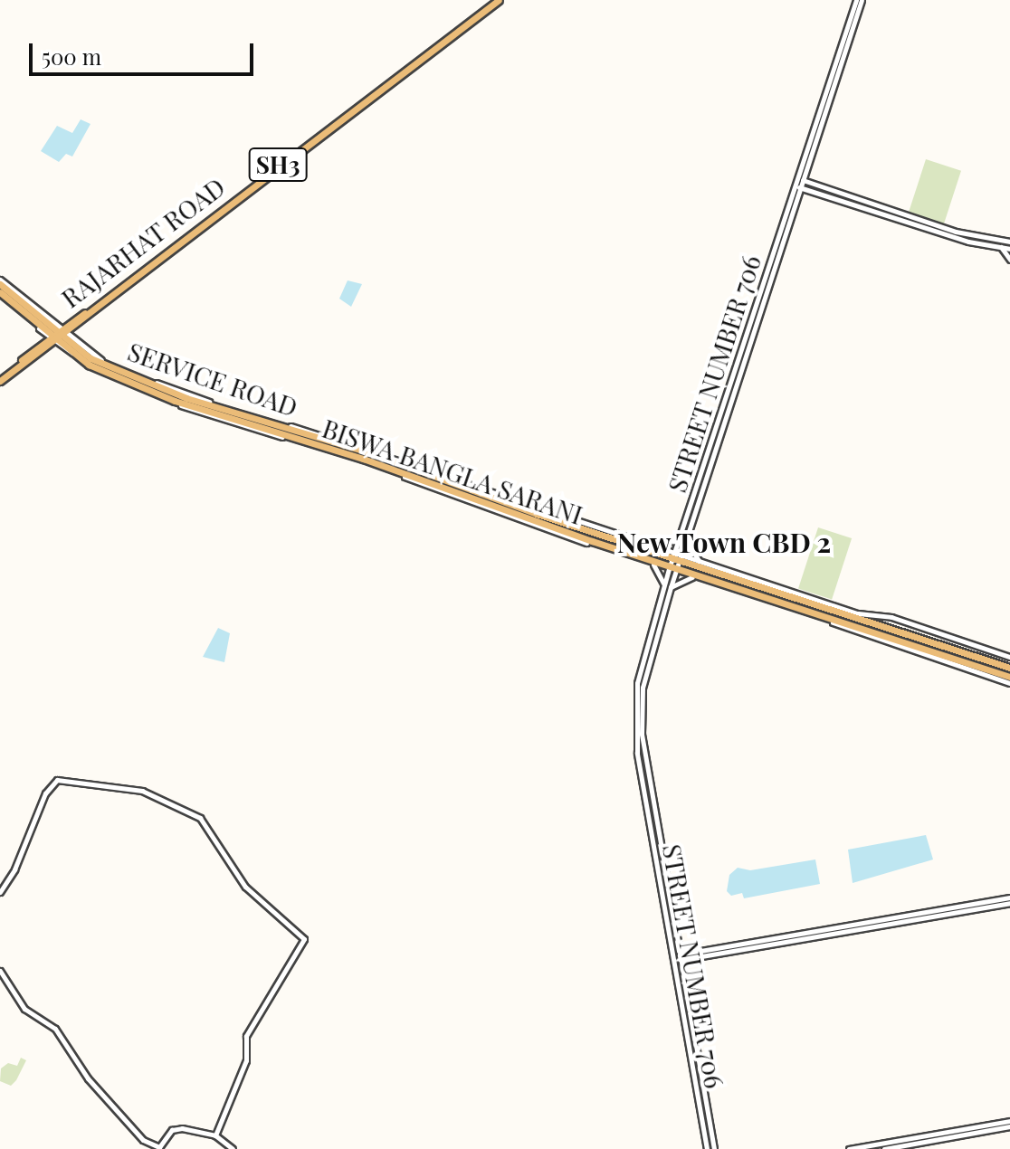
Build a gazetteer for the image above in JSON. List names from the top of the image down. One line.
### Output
{"streets":{"main road":["SH3","RAJARHAT ROAD","BISWA BANGLA SARANI"],"street":["STREET NUMBER 706","SERVICE ROAD"]},"crossings":[["SH3","RAJARHAT ROAD"],["SH3","BISWA BANGLA SARANI"],["RAJARHAT ROAD","BISWA BANGLA SARANI"],["STREET NUMBER 706","SERVICE ROAD"],["STREET NUMBER 706","BISWA BANGLA SARANI"],["SERVICE ROAD","BISWA BANGLA SARANI"]],"districts":["New Town CBD 2"],"scale_bar":"500 m"}
